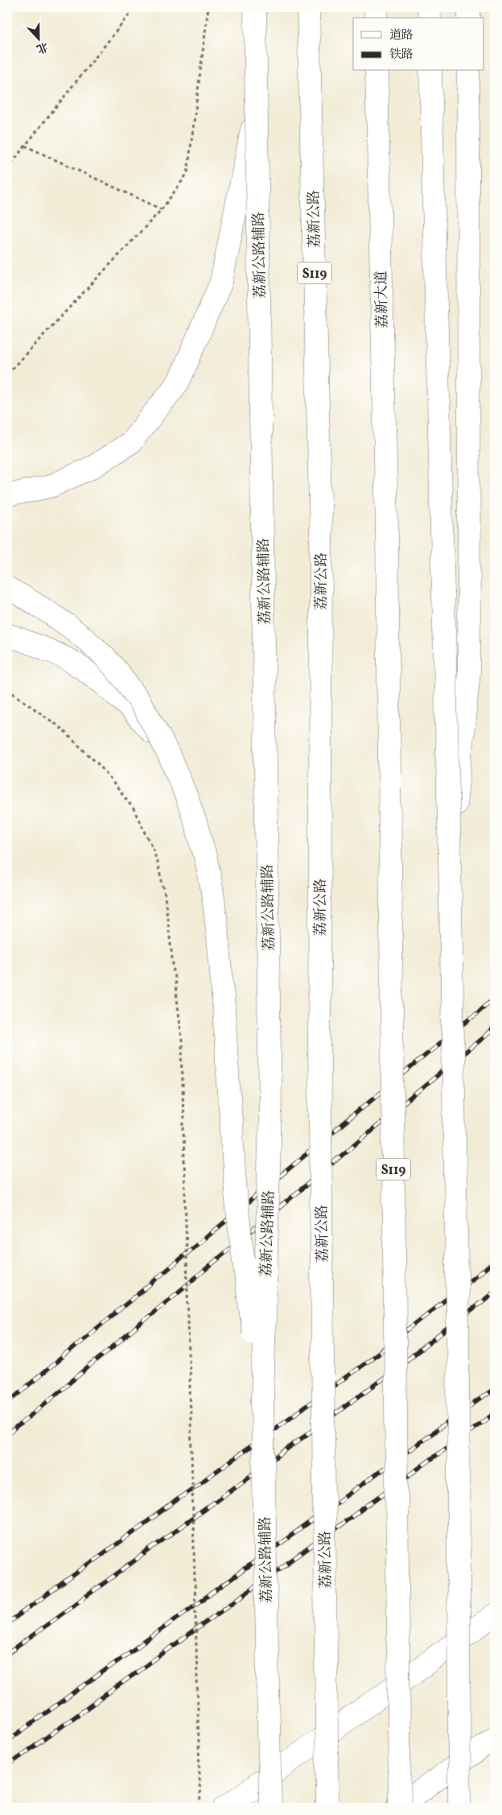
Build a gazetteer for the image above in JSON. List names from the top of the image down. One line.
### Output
{"streets":{"main road":["荔新公路","荔新公路辅路","S119","荔新大道"]},"legend":["道路","铁路"],"north":"bottom"}
